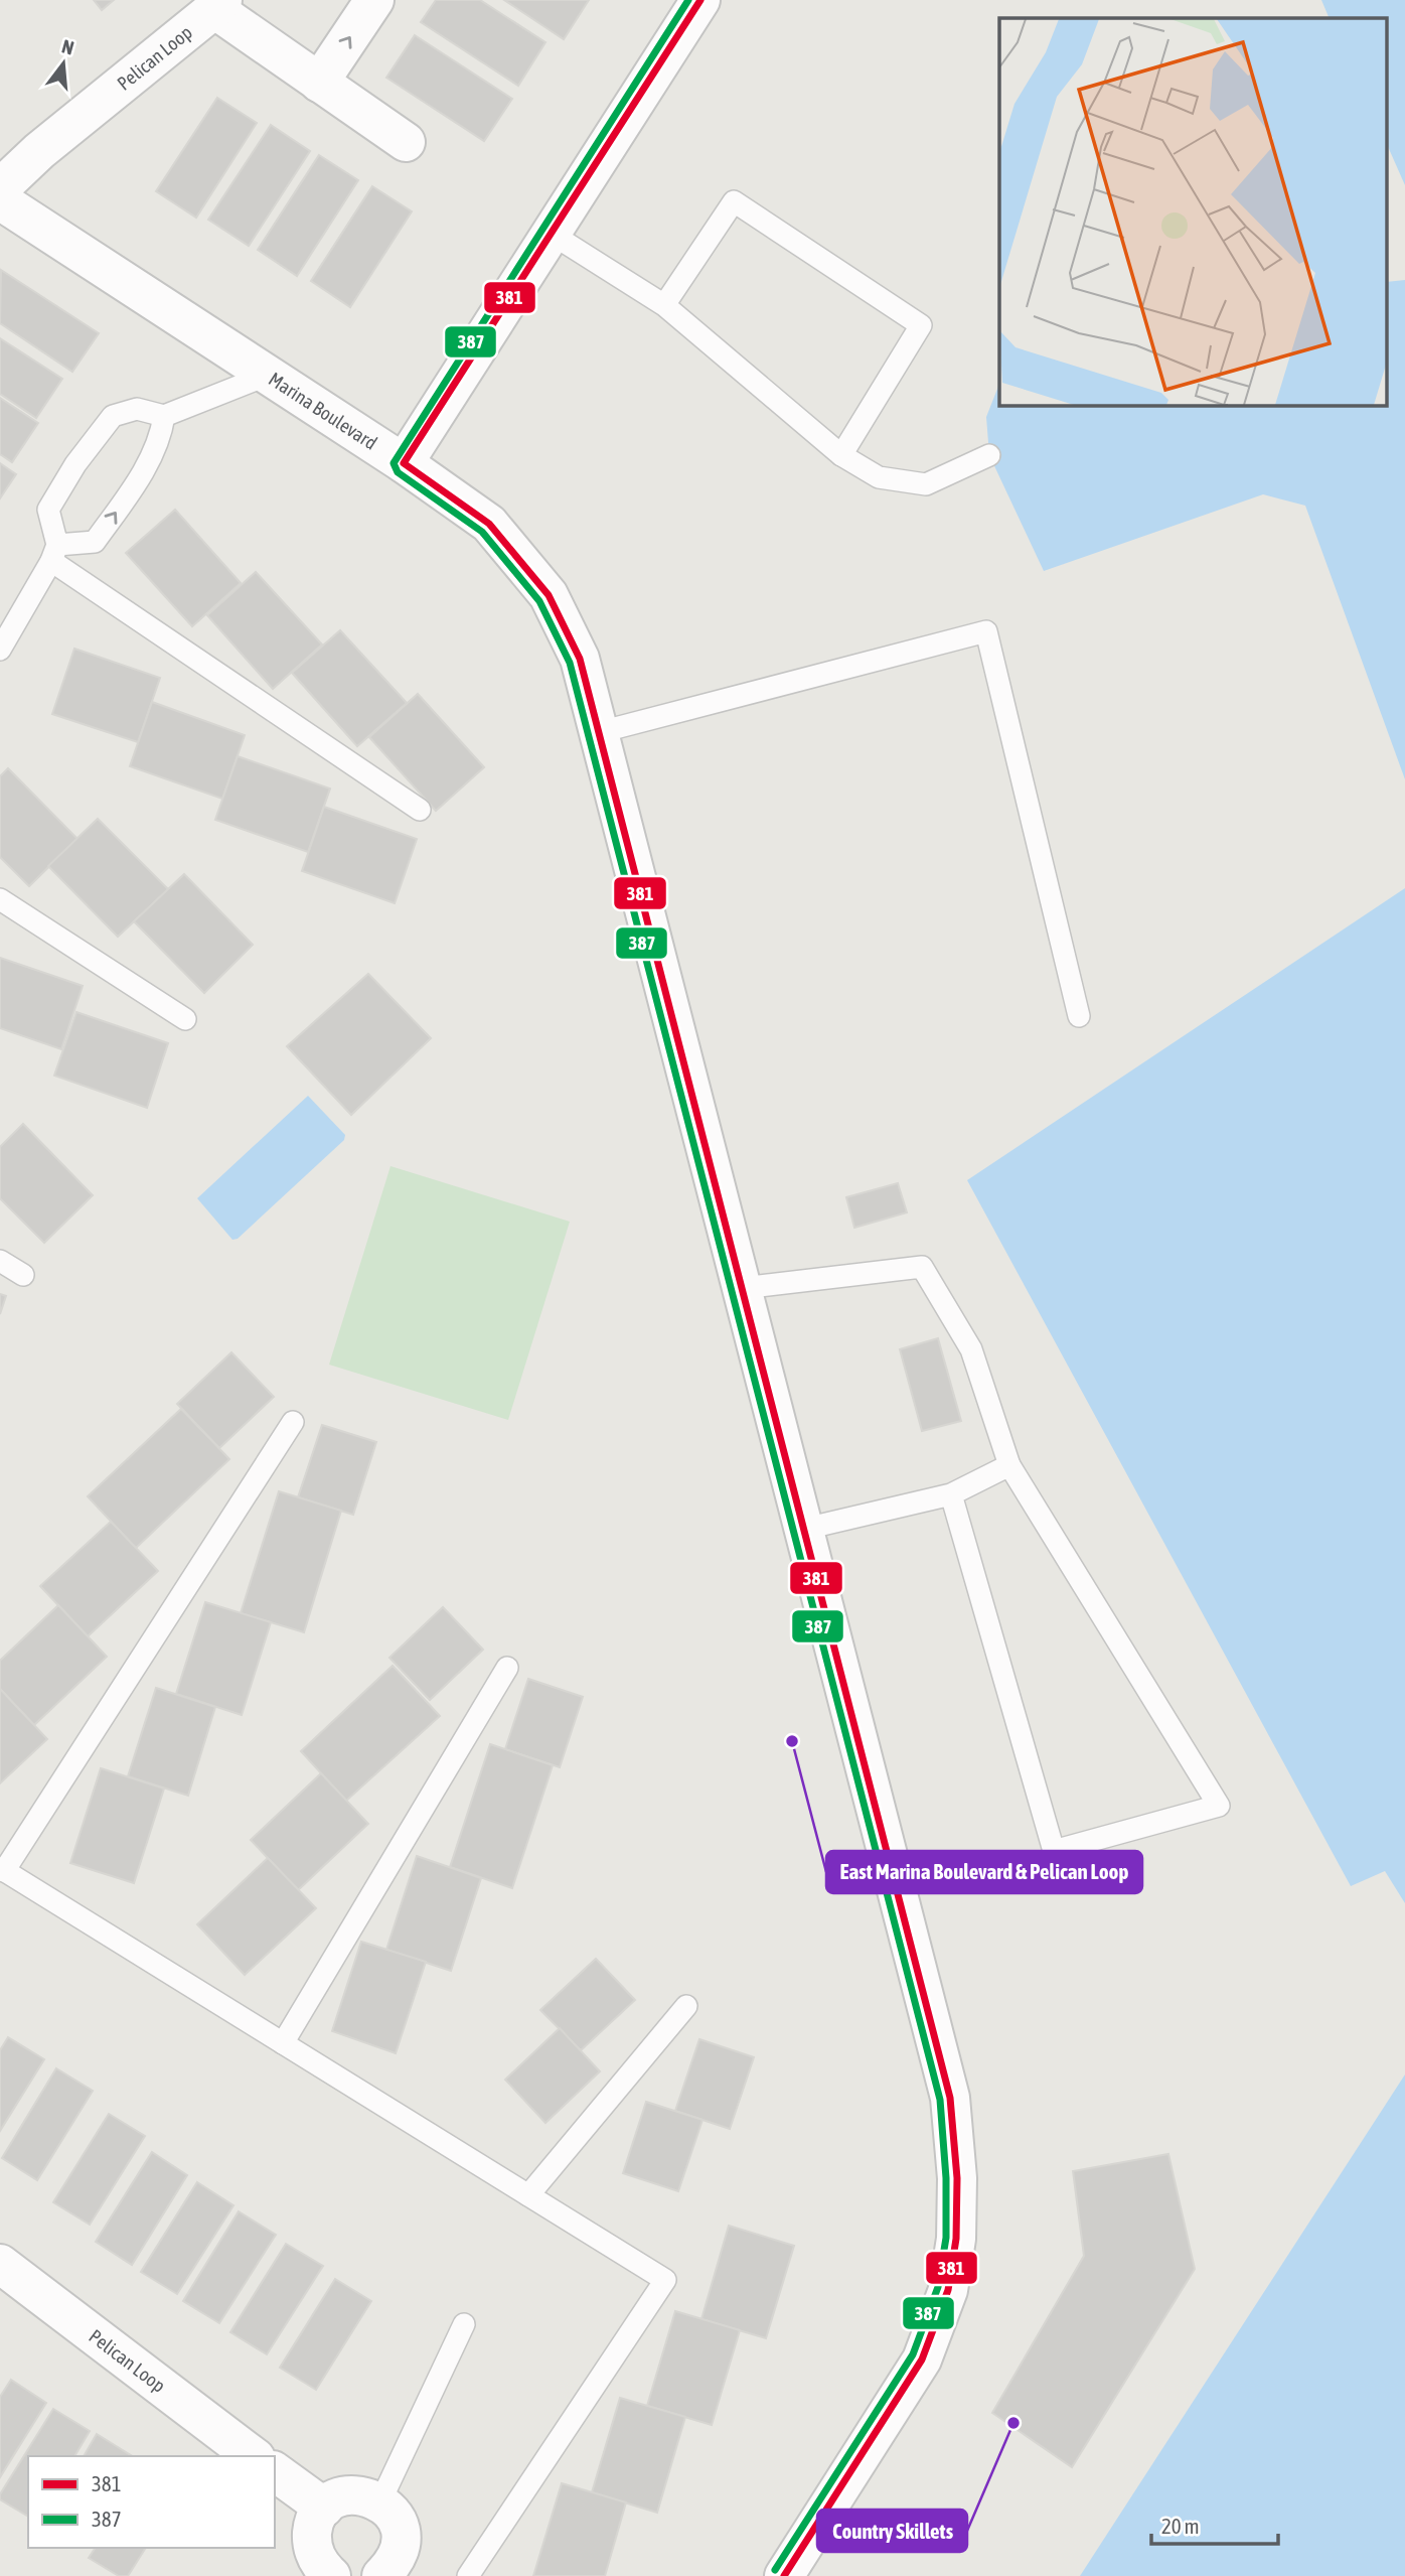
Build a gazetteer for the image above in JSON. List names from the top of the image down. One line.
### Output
{"streets":{"street":["Pelican Loop","Marina Boulevard"]},"places":["East Marina Boulevard & Pelican Loop","Country Skillets"],"lines":["transit line 381","transit line 387"],"legend":["381","387"],"scale_bar":"20 m","north":"top"}
